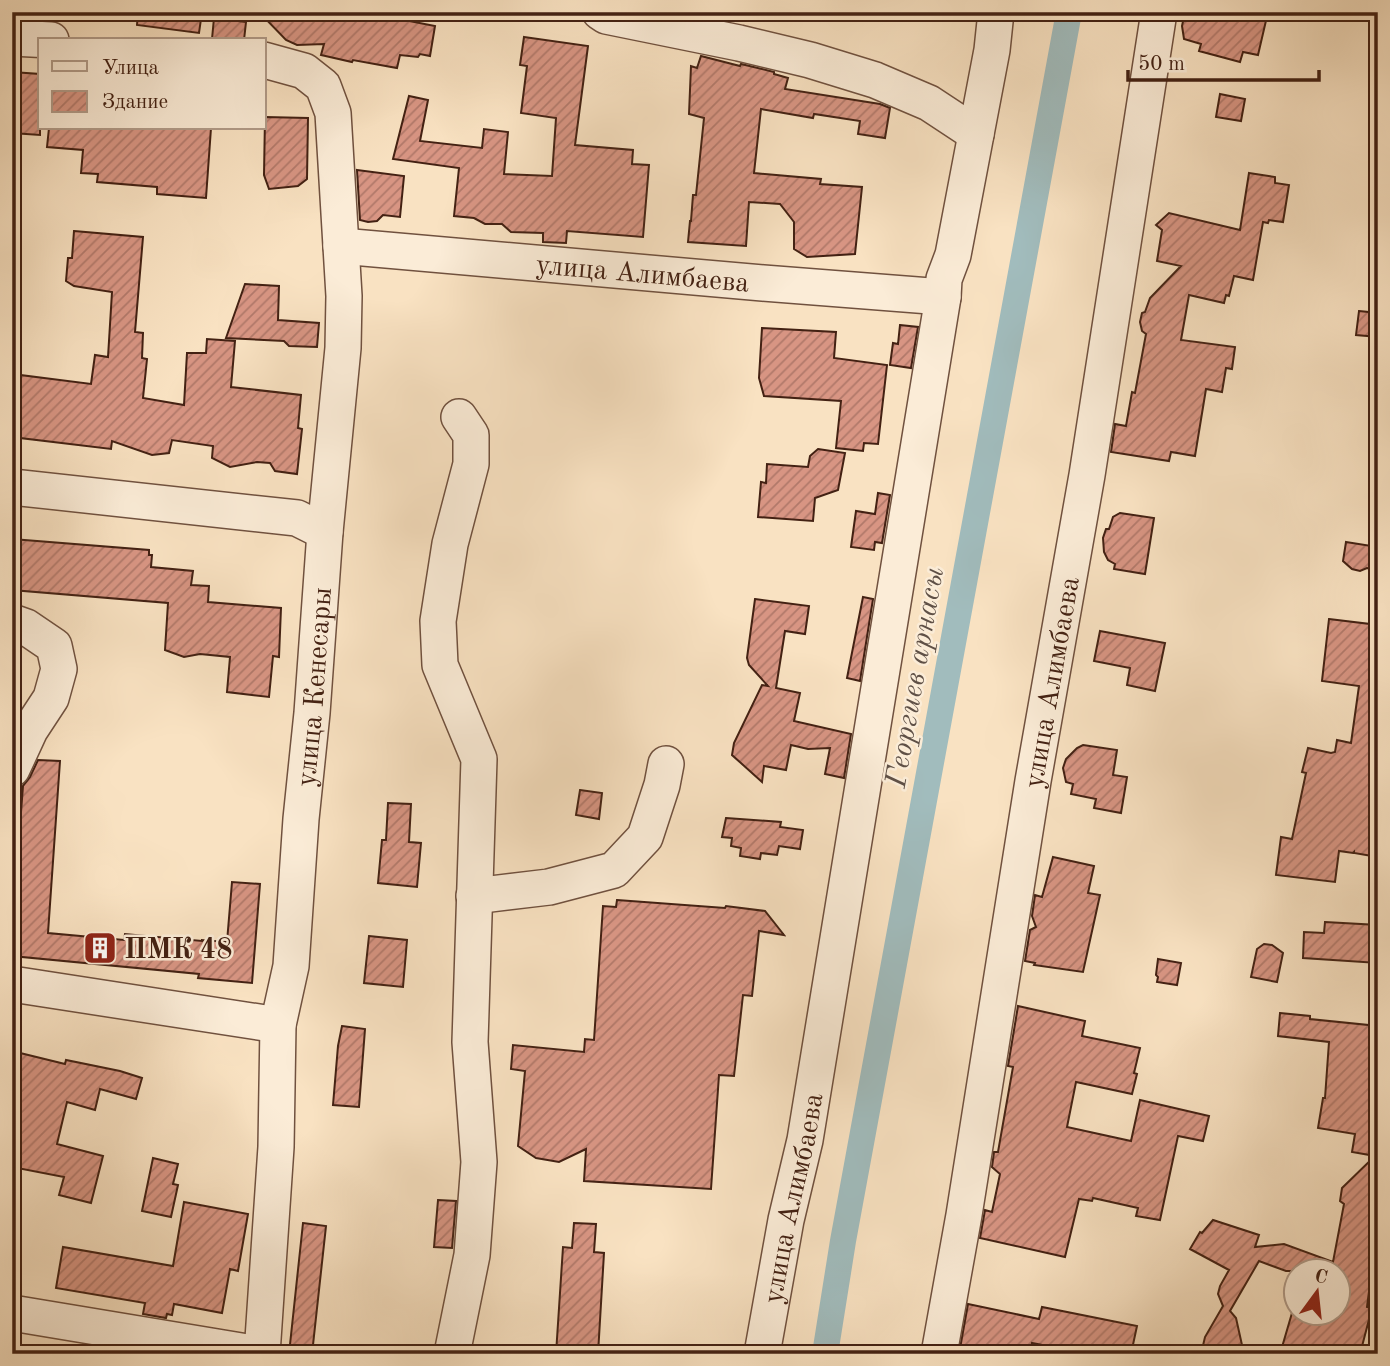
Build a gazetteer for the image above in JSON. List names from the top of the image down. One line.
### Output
{"streets":{"street":["улица Алимбаева","улица Кенесары"]},"crossings":[["улица Алимбаева","улица Кенесары"]],"water":["Георгиев арнасы"],"places":{"building":["ПМК 48"]},"legend":["Улица","Здание"],"scale_bar":"50 m","north":"top"}
